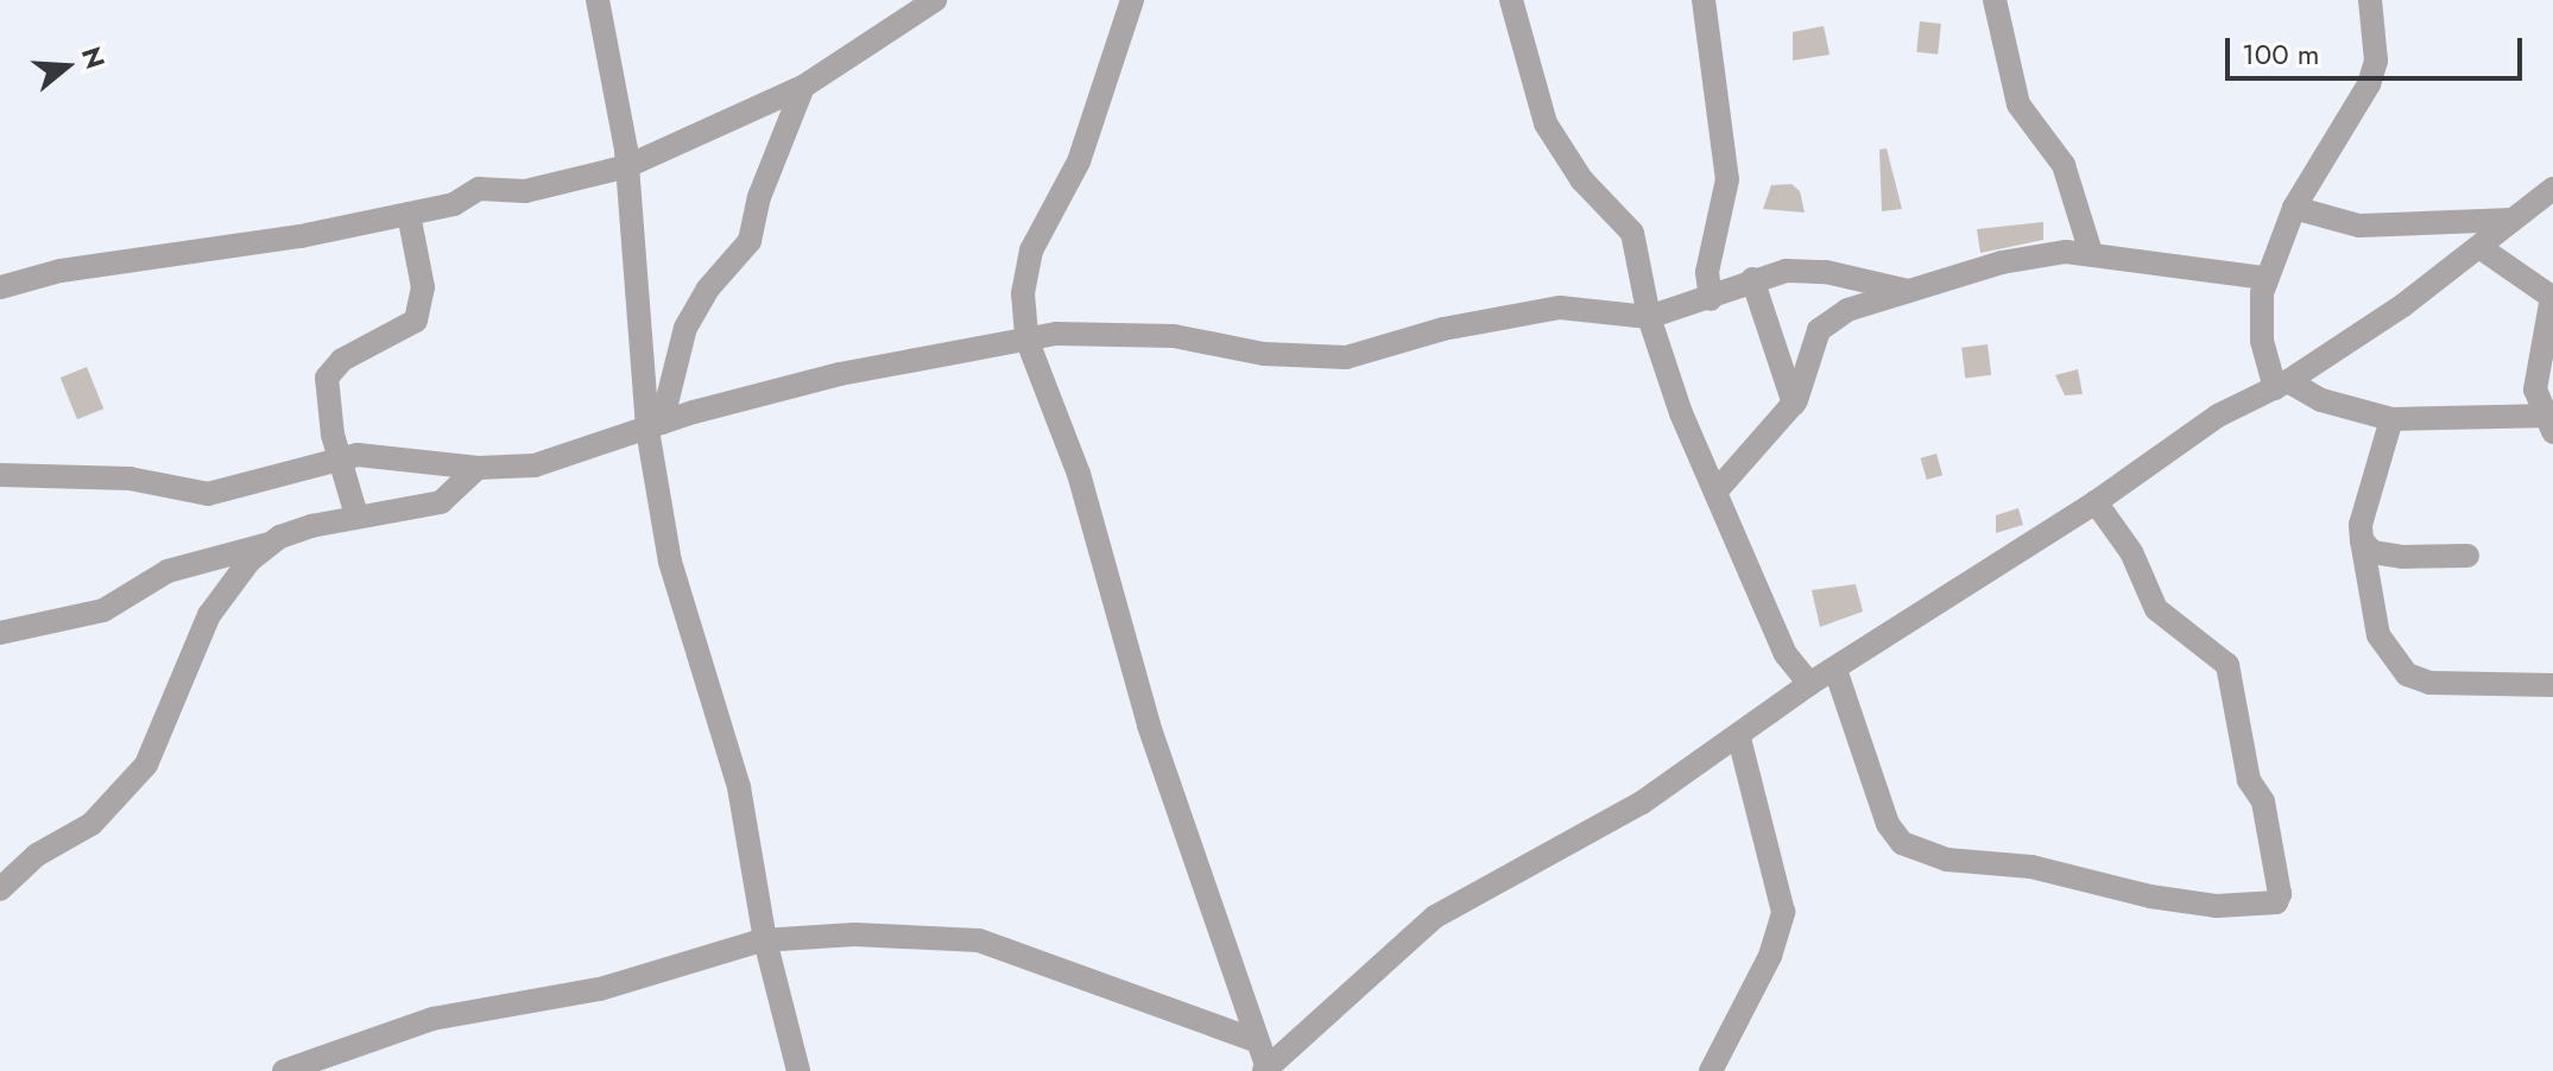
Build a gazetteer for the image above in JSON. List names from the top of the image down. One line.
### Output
{"scale_bar":"100 m","north":"right"}
